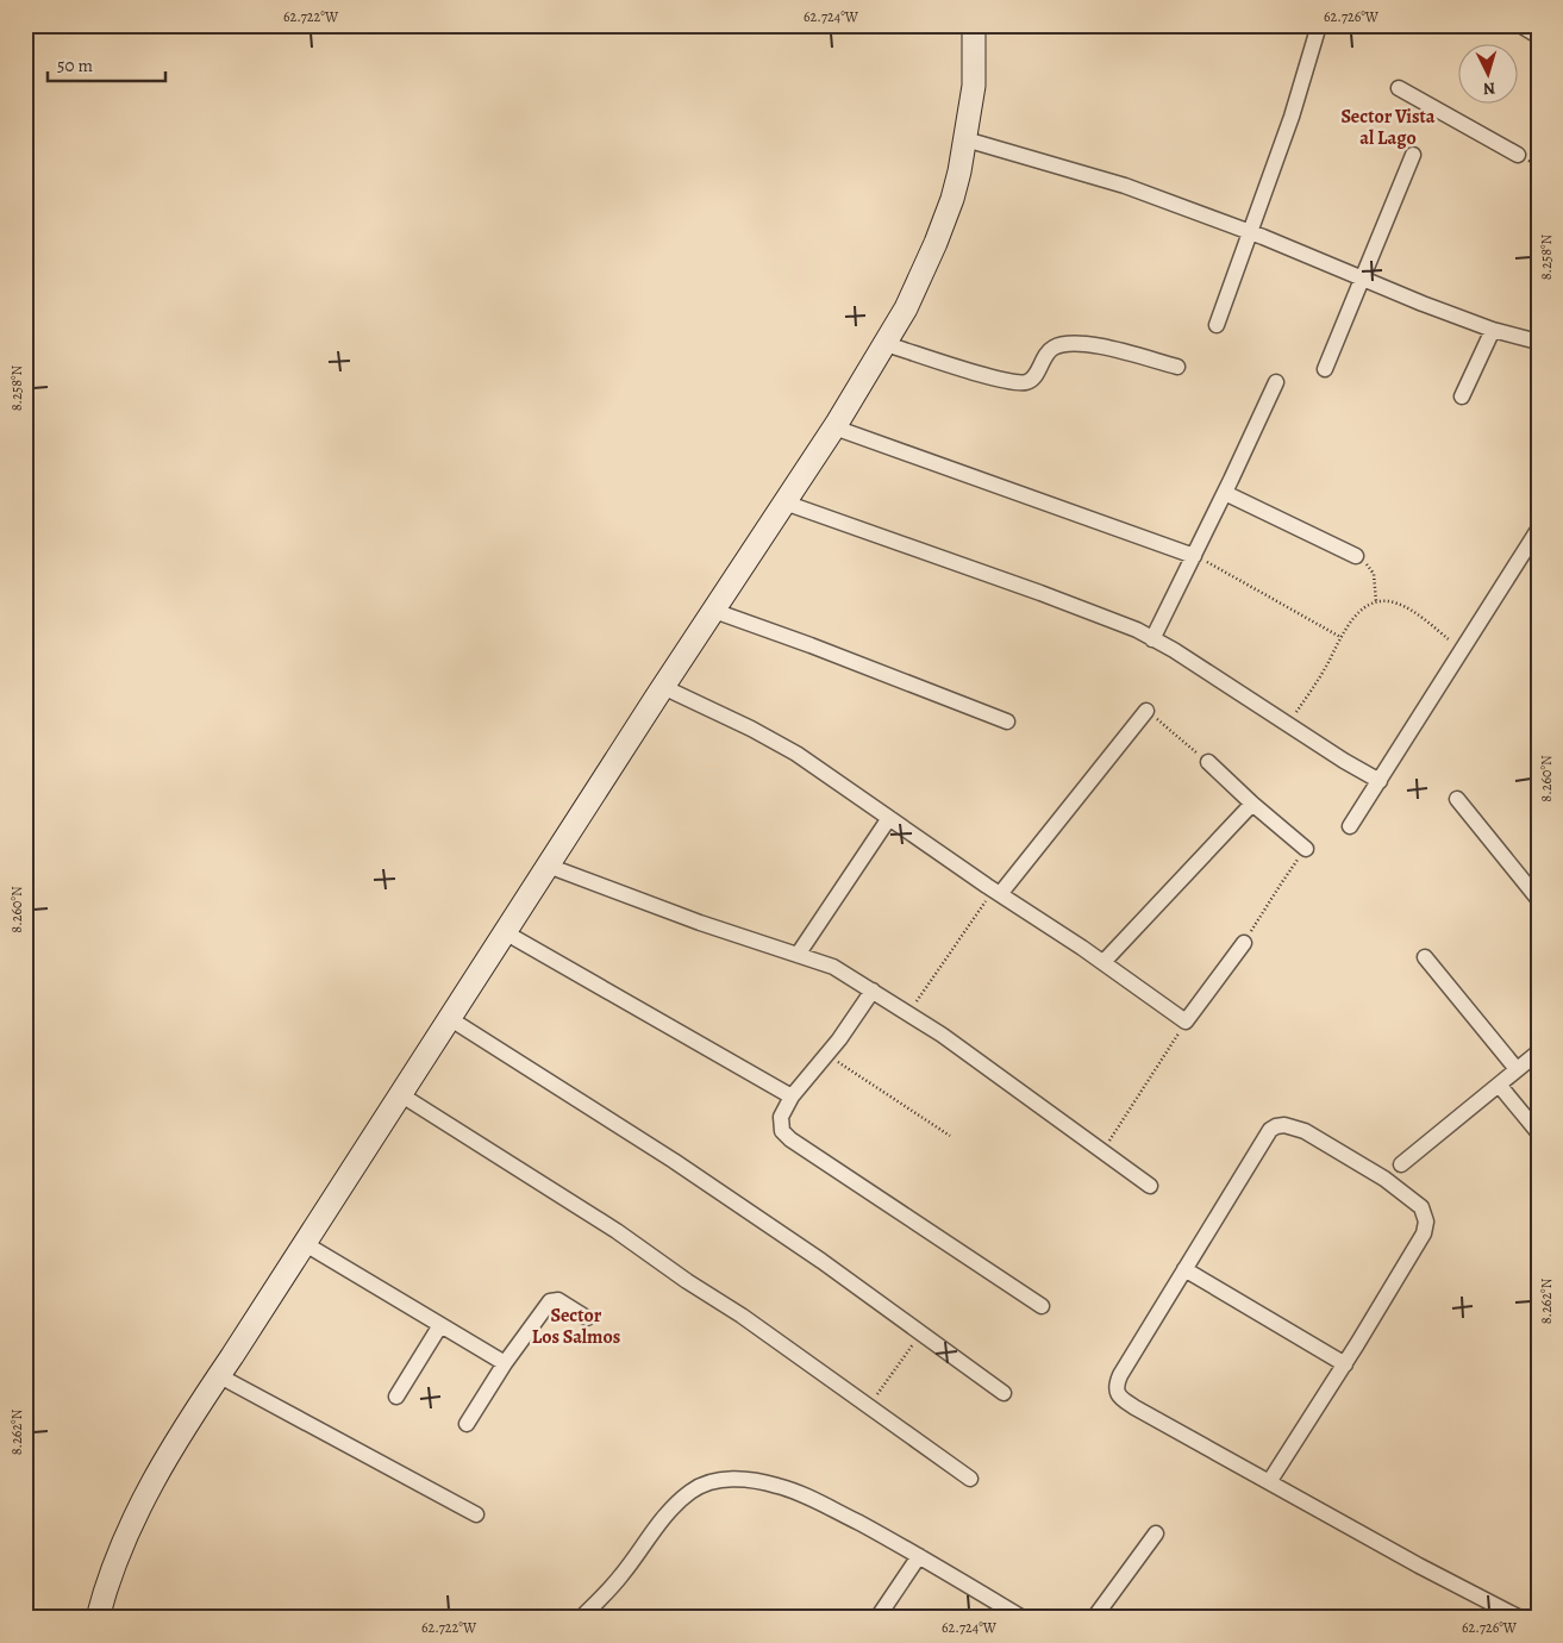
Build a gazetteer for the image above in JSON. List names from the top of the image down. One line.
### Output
{"districts":["Sector Vista al Lago","Sector Los Salmos"],"scale_bar":"50 m","north":"bottom","coordinates":["62.722°W","62.724°W","62.726°W","8.258°N","8.260°N","8.262°N"]}
